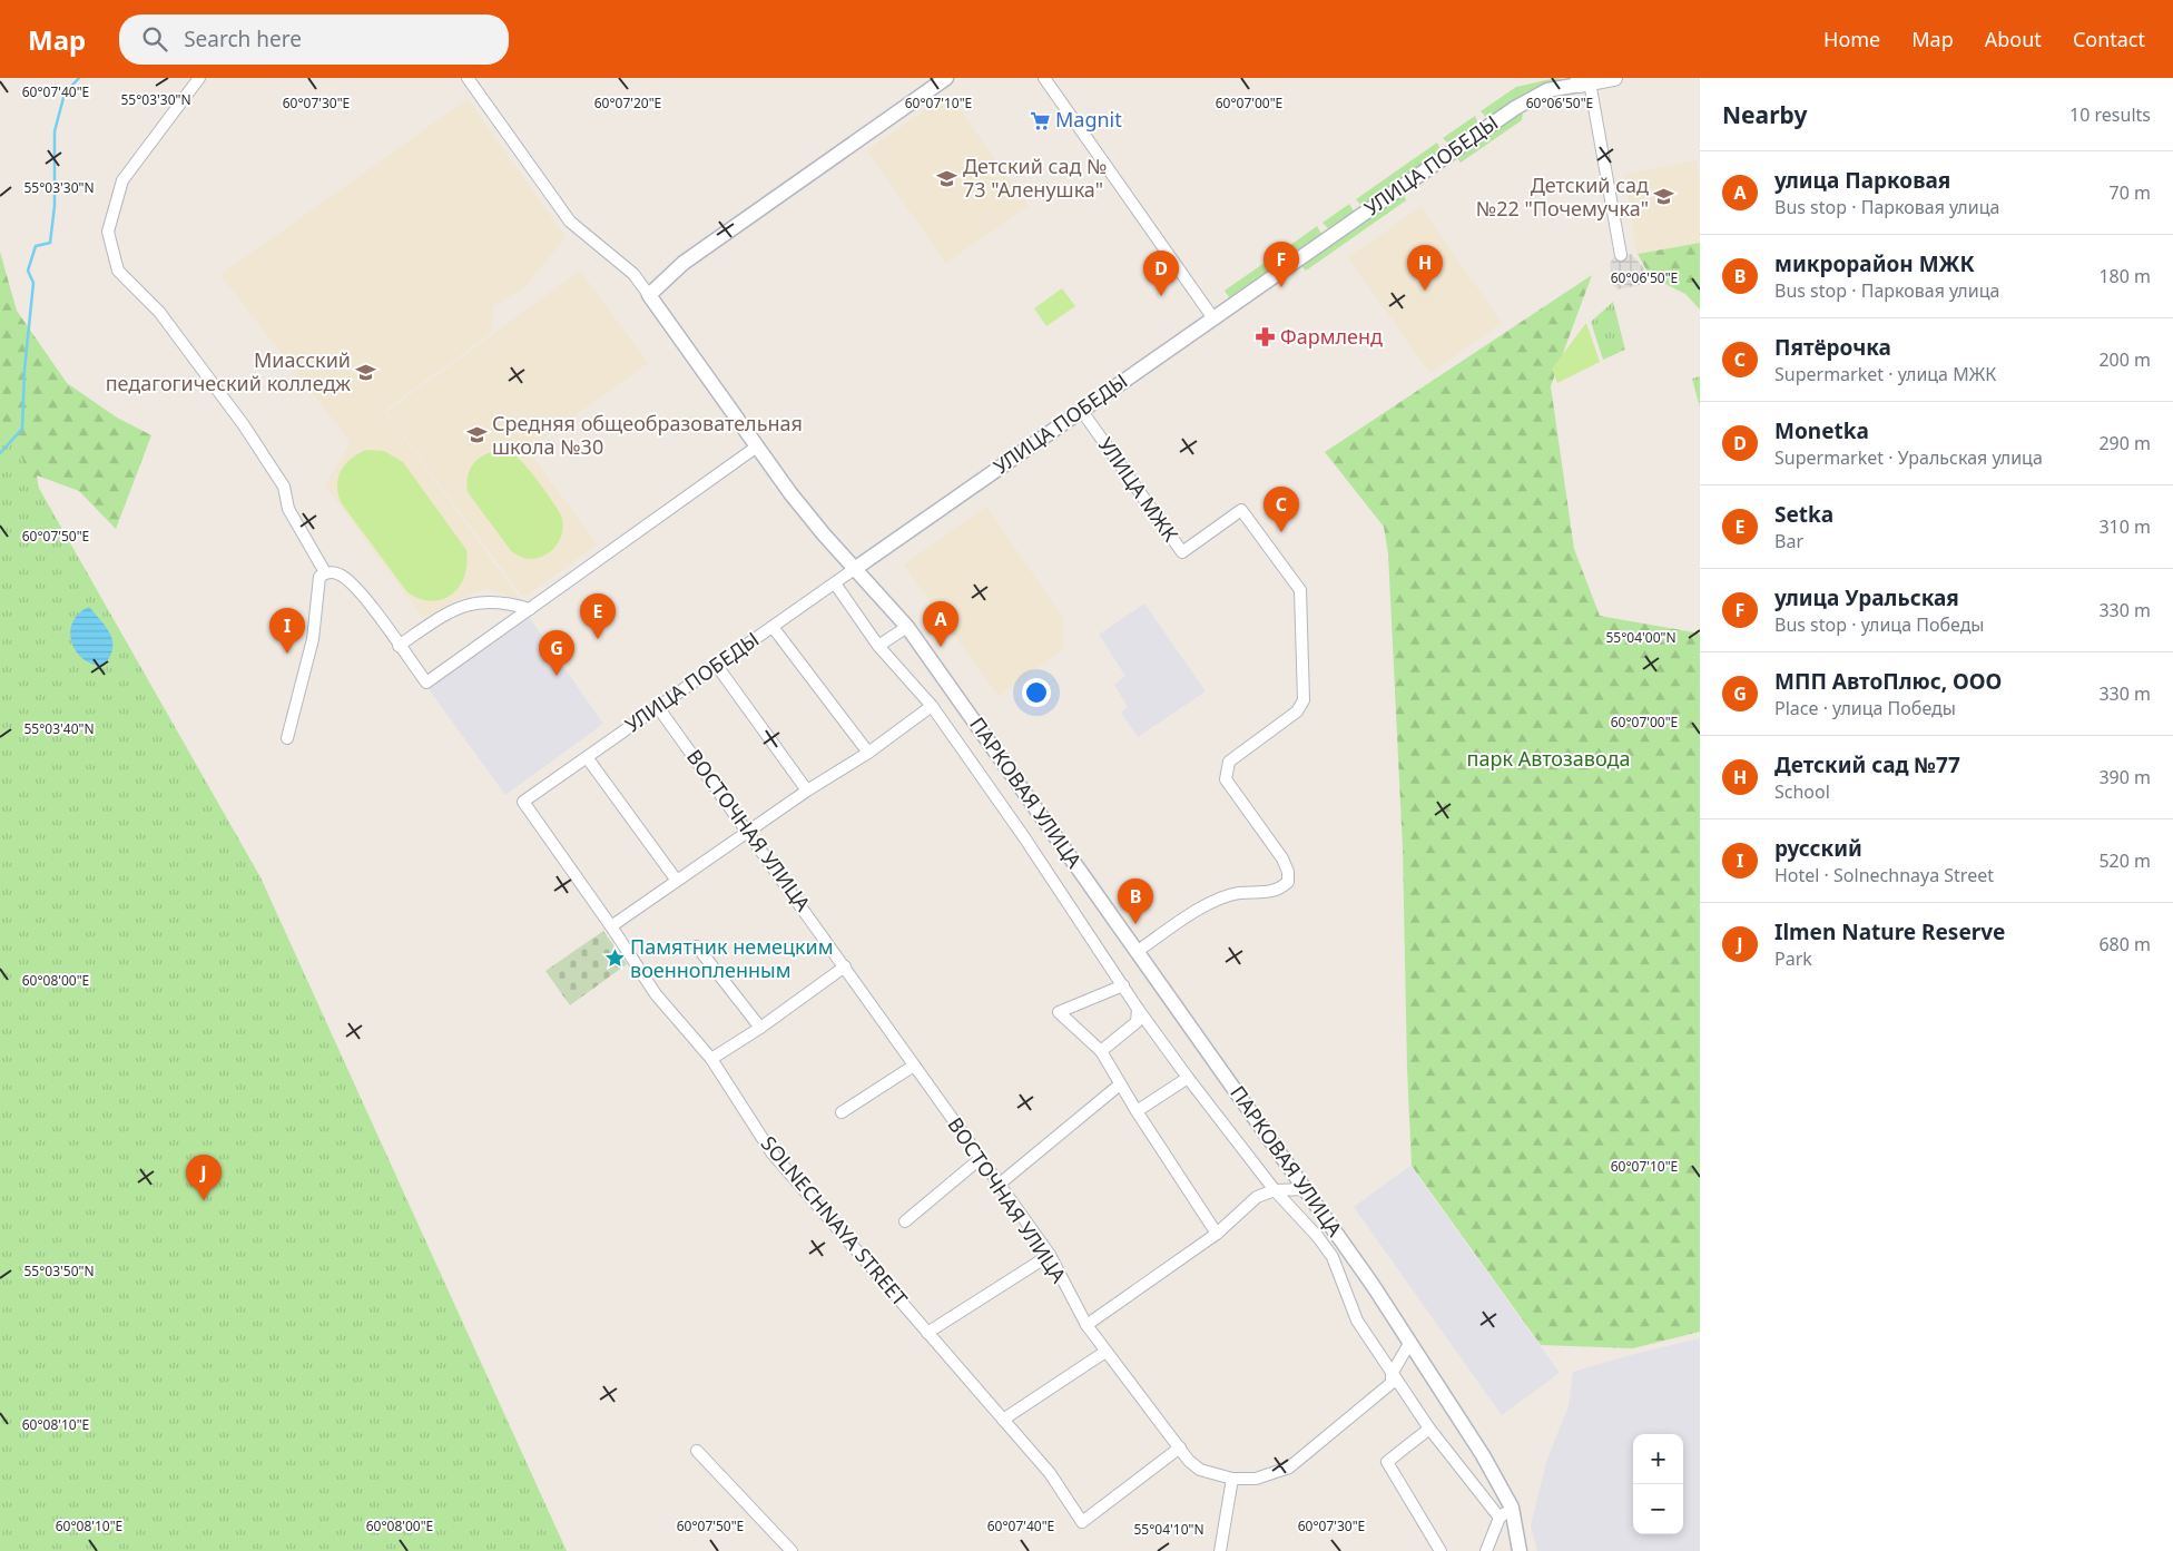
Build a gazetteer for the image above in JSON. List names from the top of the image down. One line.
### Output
{"streets":{"main road":["УЛИЦА ПОБЕДЫ"],"street":["УЛИЦА МЖК","ПАРКОВАЯ УЛИЦА","ВОСТОЧНАЯ УЛИЦА","SOLNECHNAYA STREET"]},"crossings":[["УЛИЦА ПОБЕДЫ","УЛИЦА МЖК"],["УЛИЦА ПОБЕДЫ","ПАРКОВАЯ УЛИЦА"],["УЛИЦА ПОБЕДЫ","ВОСТОЧНАЯ УЛИЦА"],["УЛИЦА ПОБЕДЫ","SOLNECHNAYA STREET"],["УЛИЦА МЖК","ПАРКОВАЯ УЛИЦА"],["ПАРКОВАЯ УЛИЦА","ВОСТОЧНАЯ УЛИЦА"],["ВОСТОЧНАЯ УЛИЦА","SOLNECHNAYA STREET"]],"parks":["парк Автозавода"],"places":{"supermarket":["Magnit"],"school or university":["Детский сад № 73 \"Аленушка\"","Детский сад №22 \"Почемучка\"","Миасский педагогический колледж","Средняя общеобразовательная школа №30"],"pharmacy":["Фармленд"],"place":["Памятник немецким военнопленным"]},"page":{"header":"Map","search":"Search here","nav":["Home","Map","About","Contact"],"heading":["Nearby","10 results"],"list":[{"mark":"A","name":"улица Парковая","note":"Bus stop · Парковая улица","value":"70 m"},{"mark":"B","name":"микрорайон МЖК","note":"Bus stop · Парковая улица","value":"180 m"},{"mark":"C","name":"Пятёрочка","note":"Supermarket · улица МЖК","value":"200 m"},{"mark":"D","name":"Monetka","note":"Supermarket · Уральская улица","value":"290 m"},{"mark":"E","name":"Setka","note":"Bar","value":"310 m"},{"mark":"F","name":"улица Уральская","note":"Bus stop · улица Победы","value":"330 m"},{"mark":"G","name":"МПП АвтоПлюс, ООО","note":"Place · улица Победы","value":"330 m"},{"mark":"H","name":"Детский сад №77","note":"School","value":"390 m"},{"mark":"I","name":"русский","note":"Hotel · Solnechnaya Street","value":"520 m"},{"mark":"J","name":"Ilmen Nature Reserve","note":"Park","value":"680 m"}],"pins":["F","H","D","C","E","A","I","G","B","J"],"map_buttons":["+","−"]},"coordinates":["60°07'40\"E","55°03'30\"N","60°07'30\"E","60°07'20\"E","60°07'10\"E","60°07'00\"E","60°06'50\"E","60°07'50\"E","55°04'00\"N","55°03'40\"N","60°08'00\"E","55°03'50\"N","60°08'10\"E","55°04'10\"N"]}
